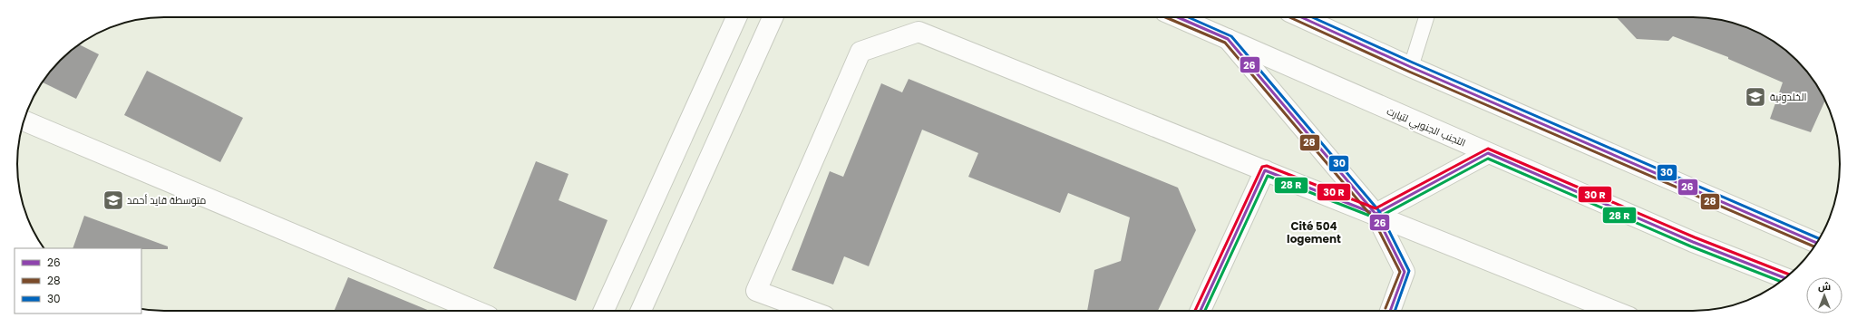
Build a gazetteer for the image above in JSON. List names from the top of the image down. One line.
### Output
{"streets":{"main road":["التجنب الجنوبي لتيارت"]},"districts":["Cité 504 logement"],"places":{"school or university":["الخلدونية","متوسطة قايد أحمد"]},"lines":["transit line 26","transit line 28","transit line 30"],"legend":["26","28","30"],"north":"top"}
